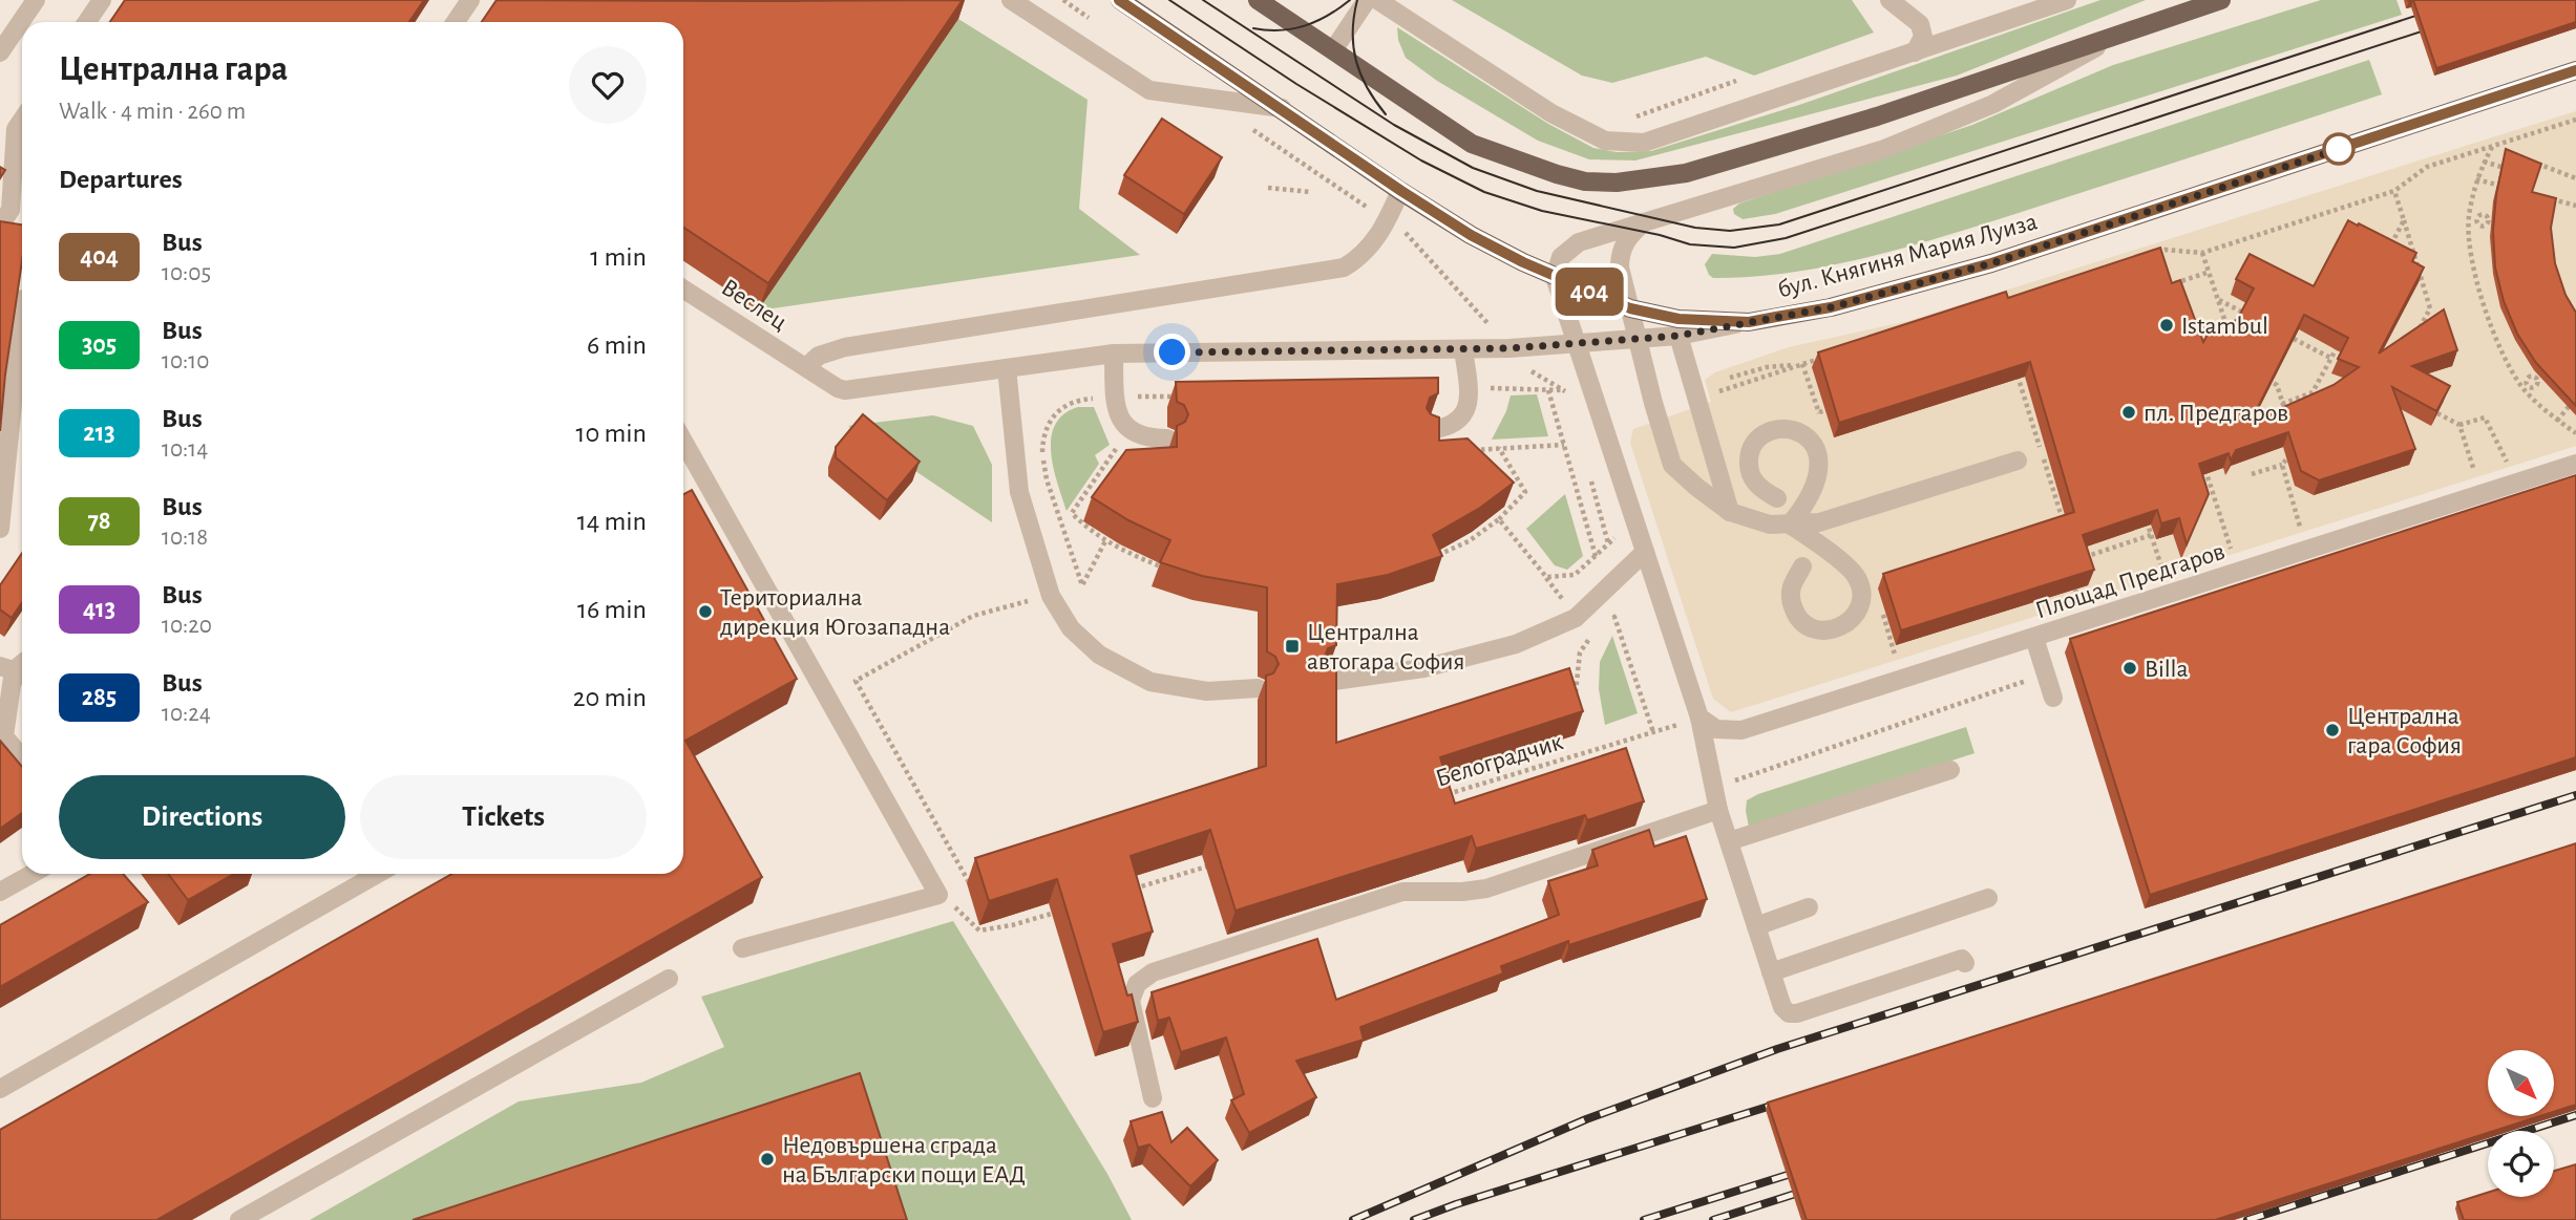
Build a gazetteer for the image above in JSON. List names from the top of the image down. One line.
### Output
{"streets":{"main road":["бул. Княгиня Мария Луиза"],"street":["Веслец","Площад Предгаров"],"path":["Белоградчик"]},"crossings":[["бул. Княгиня Мария Луиза","Веслец"],["Площад Предгаров","Белоградчик"]],"places":{"other":["Istambul","пл. Предгаров","Териториална дирекция Югозападна","Billa","Централна гара София","Недовършена сграда на Български пощи ЕАД"],"transit":["Централна автогара София"]},"lines":["bus line 404"],"north":"bottom right","page":{"on_map":"404","heading":[["Централна гара","Walk · 4 min · 260 m"],"Departures"],"list":[{"mark":"404","name":"Bus","note":"10:05","value":"1 min"},{"mark":"305","name":"Bus","note":"10:10","value":"6 min"},{"mark":"213","name":"Bus","note":"10:14","value":"10 min"},{"mark":"78","name":"Bus","note":"10:18","value":"14 min"},{"mark":"413","name":"Bus","note":"10:20","value":"16 min"},{"mark":"285","name":"Bus","note":"10:24","value":"20 min"}],"buttons":["Directions","Tickets"]}}
